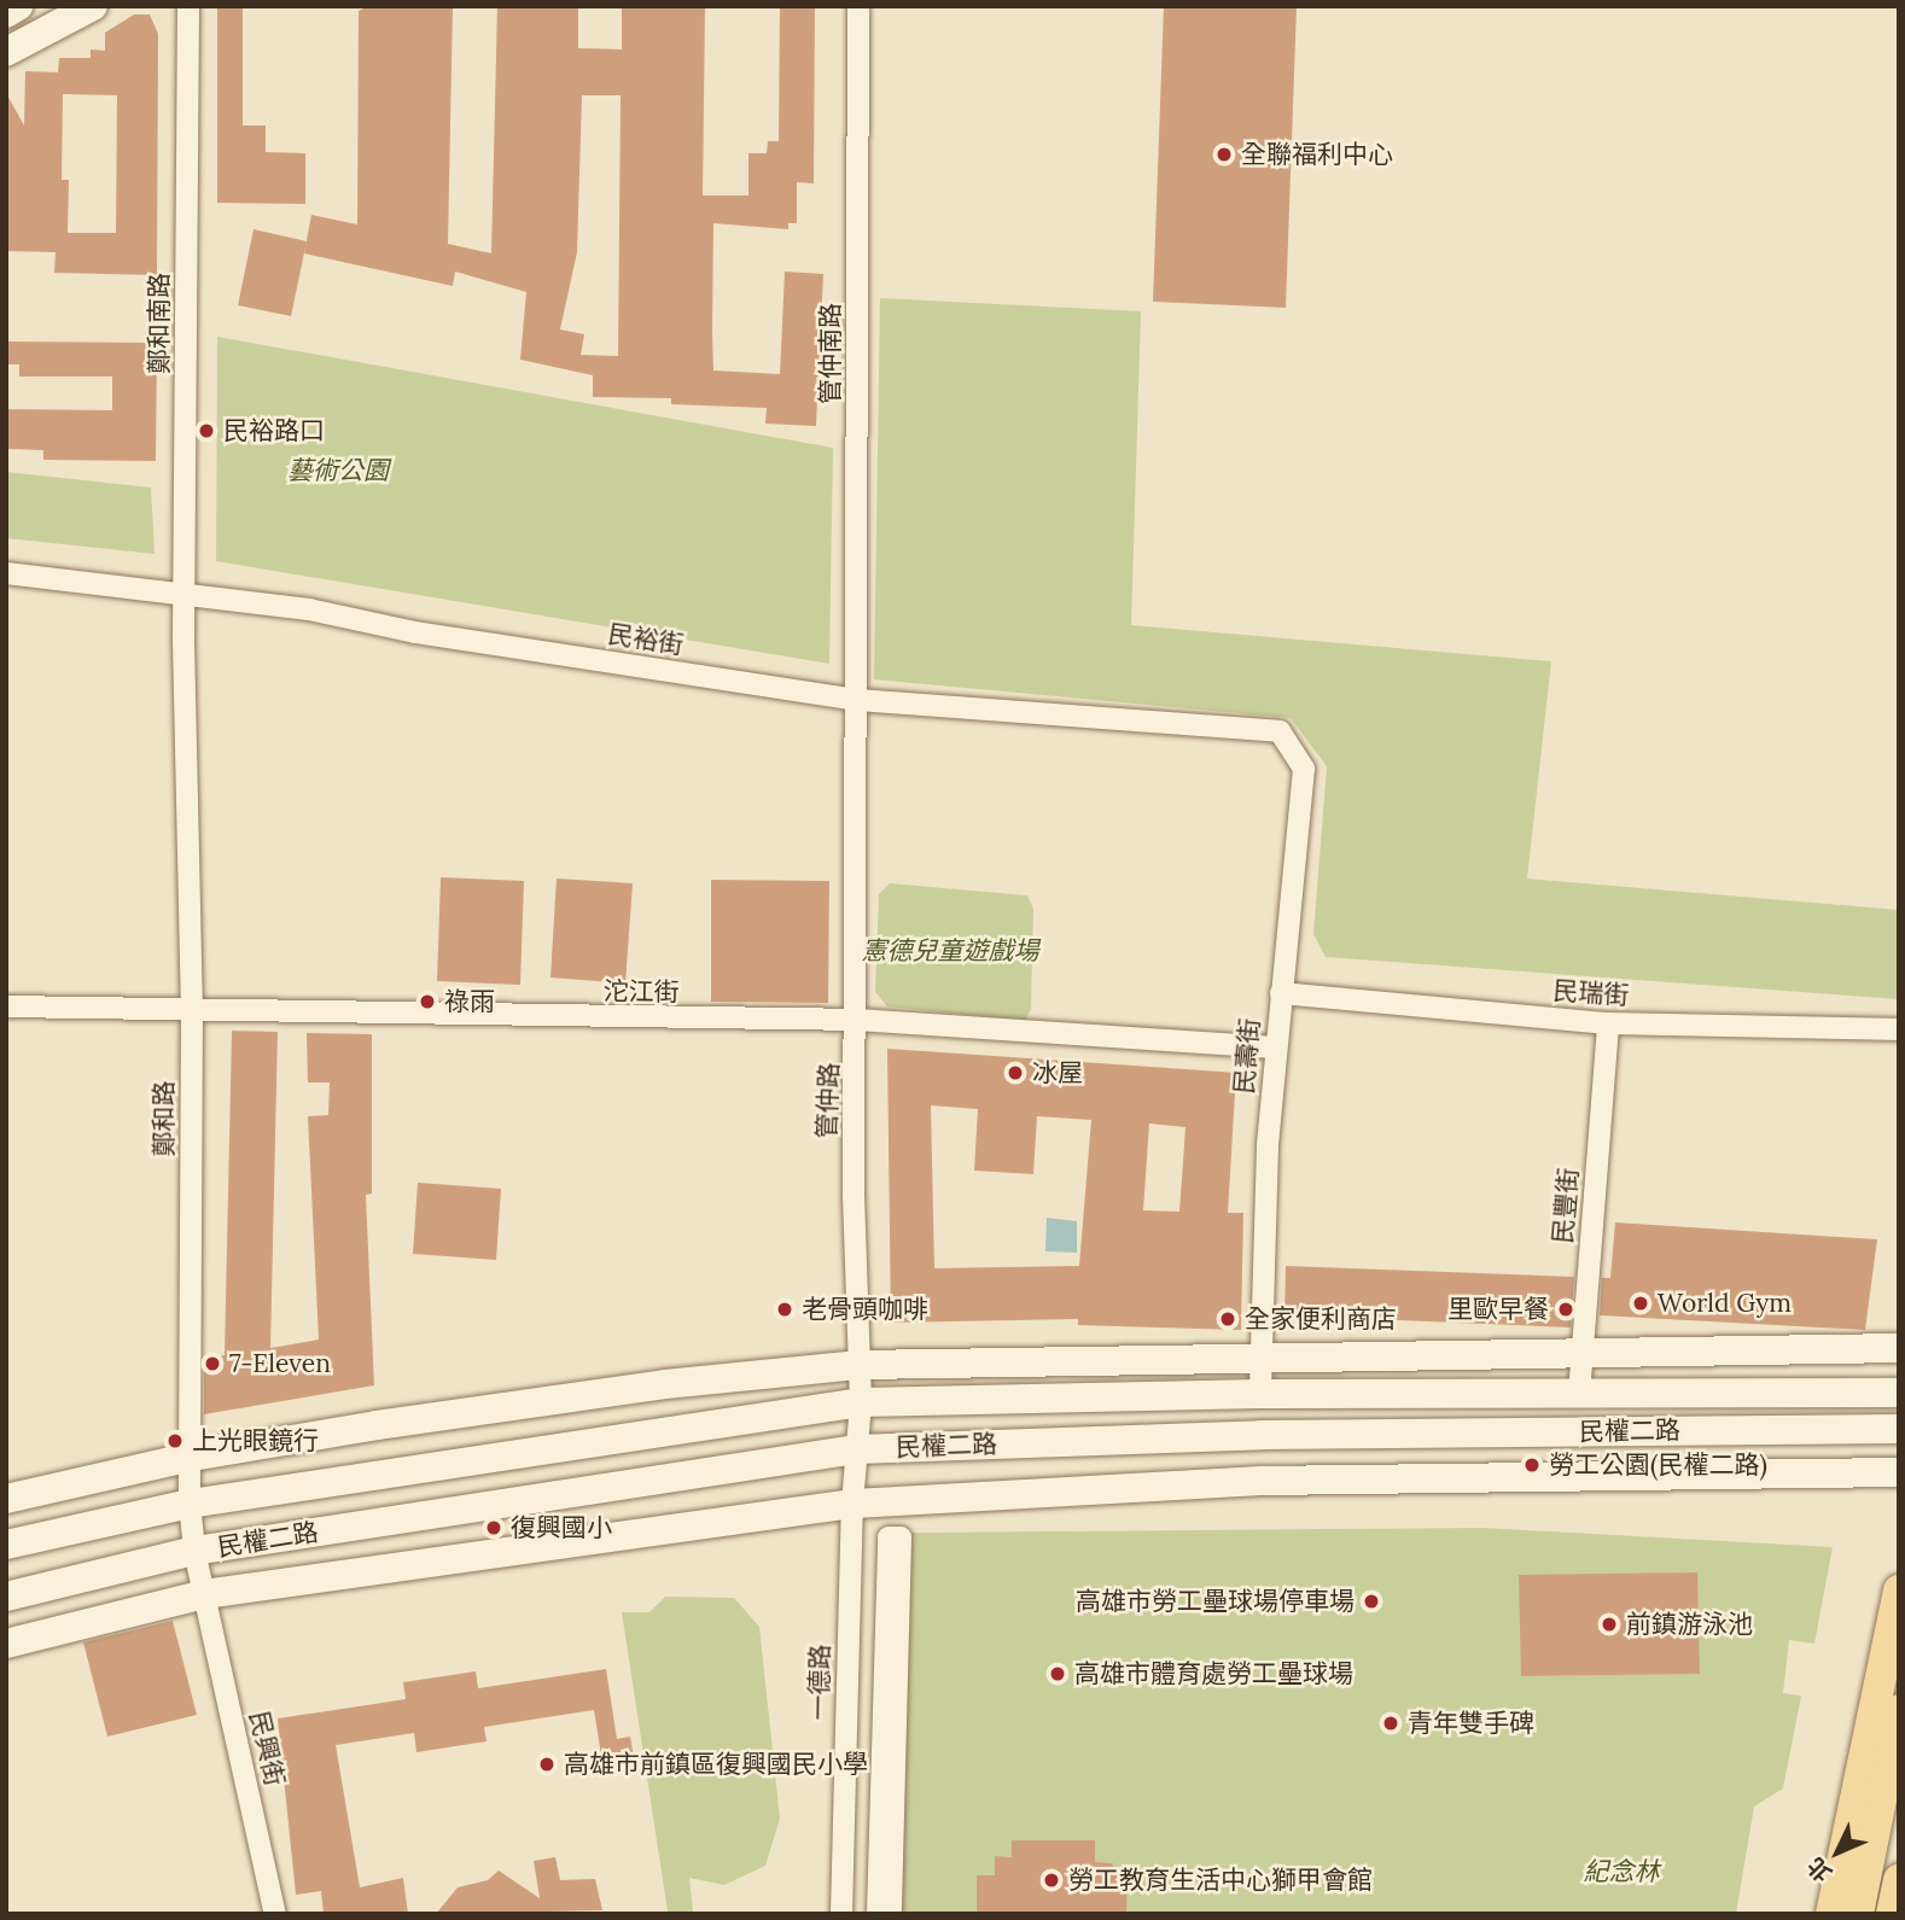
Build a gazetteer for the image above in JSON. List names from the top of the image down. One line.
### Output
{"streets":{"street":["鄭和南路","管仲南路","民裕街","沱江街","民瑞街","民壽街","管仲路","鄭和路","民豐街","民權二路","一德路","民興街"]},"crossings":[["鄭和南路","民裕街"],["鄭和南路","鄭和路"],["管仲南路","民裕街"],["管仲南路","管仲路"],["民裕街","民壽街"],["民裕街","管仲路"],["沱江街","民壽街"],["沱江街","管仲路"],["沱江街","鄭和路"],["民瑞街","民壽街"],["民瑞街","民豐街"],["民壽街","民權二路"],["管仲路","民權二路"],["管仲路","一德路"],["鄭和路","民權二路"],["鄭和路","民興街"],["民豐街","民權二路"],["民權二路","一德路"],["民權二路","民興街"]],"parks":["藝術公園","憲德兒童遊戲場","紀念林"],"places":["全聯福利中心","民裕路口","祿雨","冰屋","World Gym","老骨頭咖啡","里歐早餐","全家便利商店","7-Eleven","上光眼鏡行","勞工公園(民權二路)","復興國小","高雄市勞工壘球場停車場","前鎮游泳池","高雄市體育處勞工壘球場","青年雙手碑","高雄市前鎮區復興國民小學","勞工教育生活中心獅甲會館"],"north":"bottom left"}
